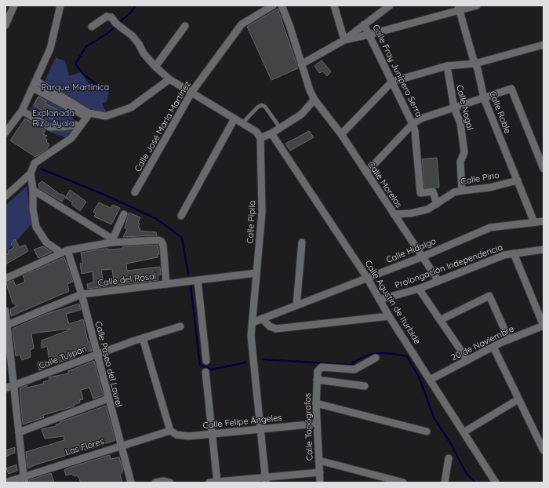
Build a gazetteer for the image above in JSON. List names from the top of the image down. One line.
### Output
{"streets":{"street":["Calle Fray Junípero Serra","Calle Nogal","Calle Roble","Calle José María Martínez","Calle Pino","Calle Morelos","Calle Pípila","Calle Hidalgo","Prolongación Independencia","Calle del Rosal","Calle Agustín de Iturbide","20 de Noviembre","Calle Tulipán","Calle Paseo del Laurel","Calle Felipe Ángeles","Calle Topógrafos","Las Flores"]},"crossings":[["Calle Fray Junípero Serra","Calle Pino"],["Calle Nogal","Calle Pino"],["Calle Roble","Calle Pino"],["Calle Roble","Calle Hidalgo"],["Calle Pino","Calle Morelos"],["Calle Morelos","Calle Hidalgo"],["Calle Morelos","Prolongación Independencia"],["Calle Pípila","Calle Hidalgo"],["Calle Pípila","Calle del Rosal"],["Calle Pípila","Calle Felipe Ángeles"],["Calle Hidalgo","Calle Agustín de Iturbide"],["Prolongación Independencia","Calle Agustín de Iturbide"],["Calle del Rosal","Calle Paseo del Laurel"],["Calle Agustín de Iturbide","20 de Noviembre"],["Calle Tulipán","Calle Paseo del Laurel"],["Calle Paseo del Laurel","Las Flores"],["Calle Felipe Ángeles","Calle Topógrafos"],["Calle Felipe Ángeles","Las Flores"]],"parks":["Parque Martinica","Explanada Rizo Ayala"]}
